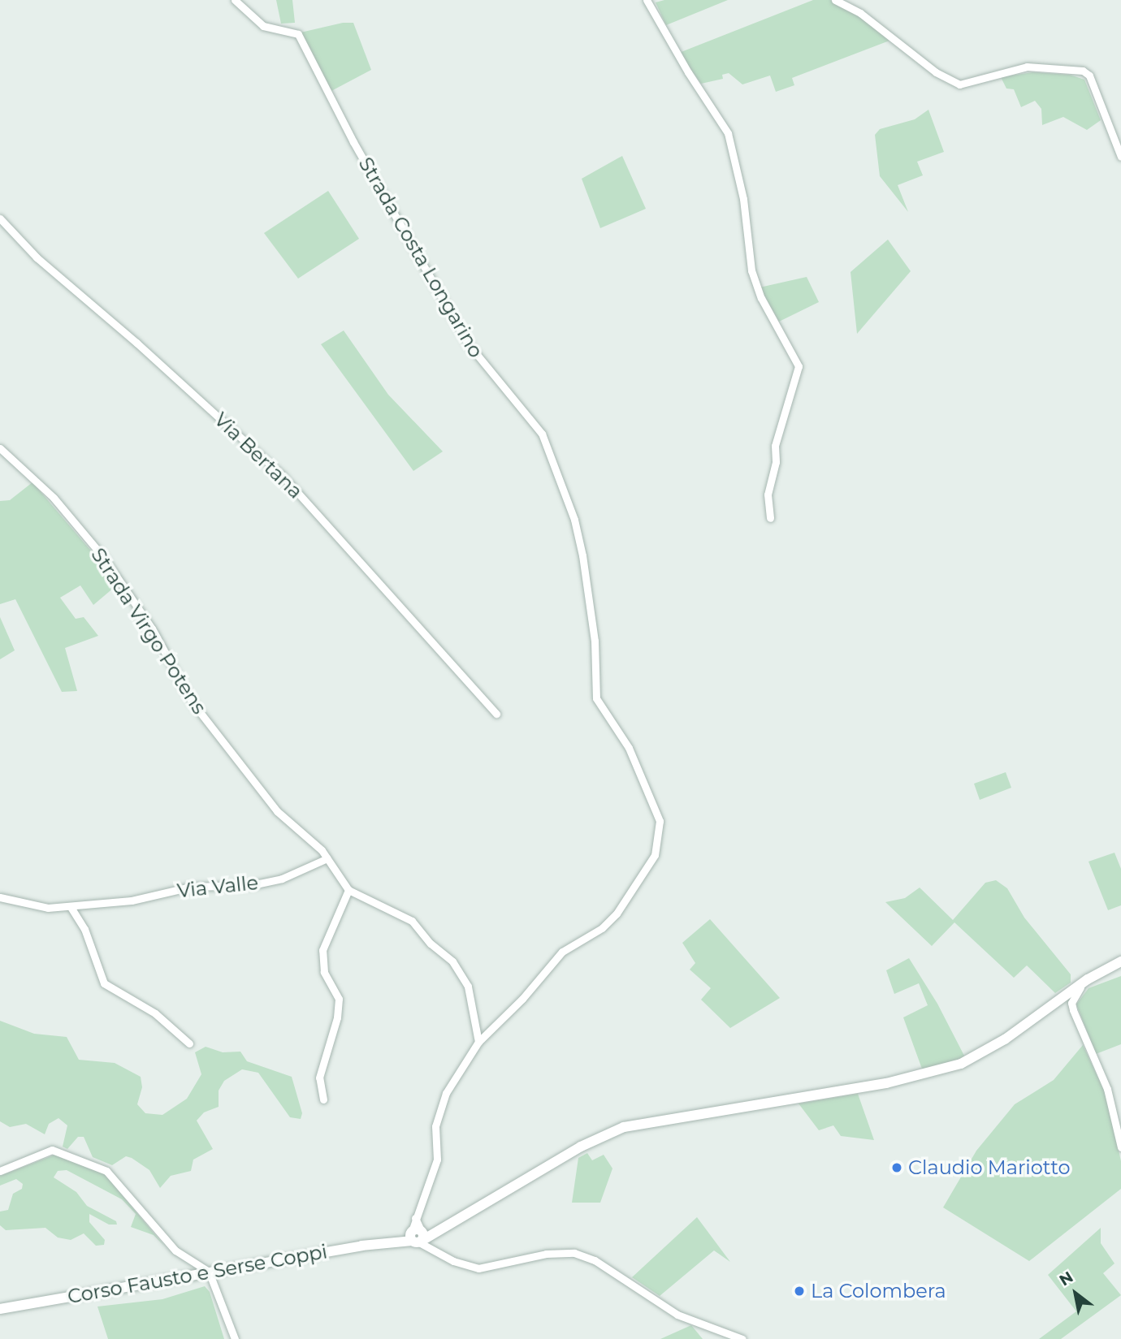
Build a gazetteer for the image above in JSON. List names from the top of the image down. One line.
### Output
{"streets":{"street":["Strada Costa Longarino","Via Bertana","Strada Virgo Potens","Via Valle","Corso Fausto e Serse Coppi"]},"crossings":[["Strada Costa Longarino","Corso Fausto e Serse Coppi"],["Strada Virgo Potens","Via Valle"]],"places":["Claudio Mariotto","La Colombera"],"north":"top left"}
